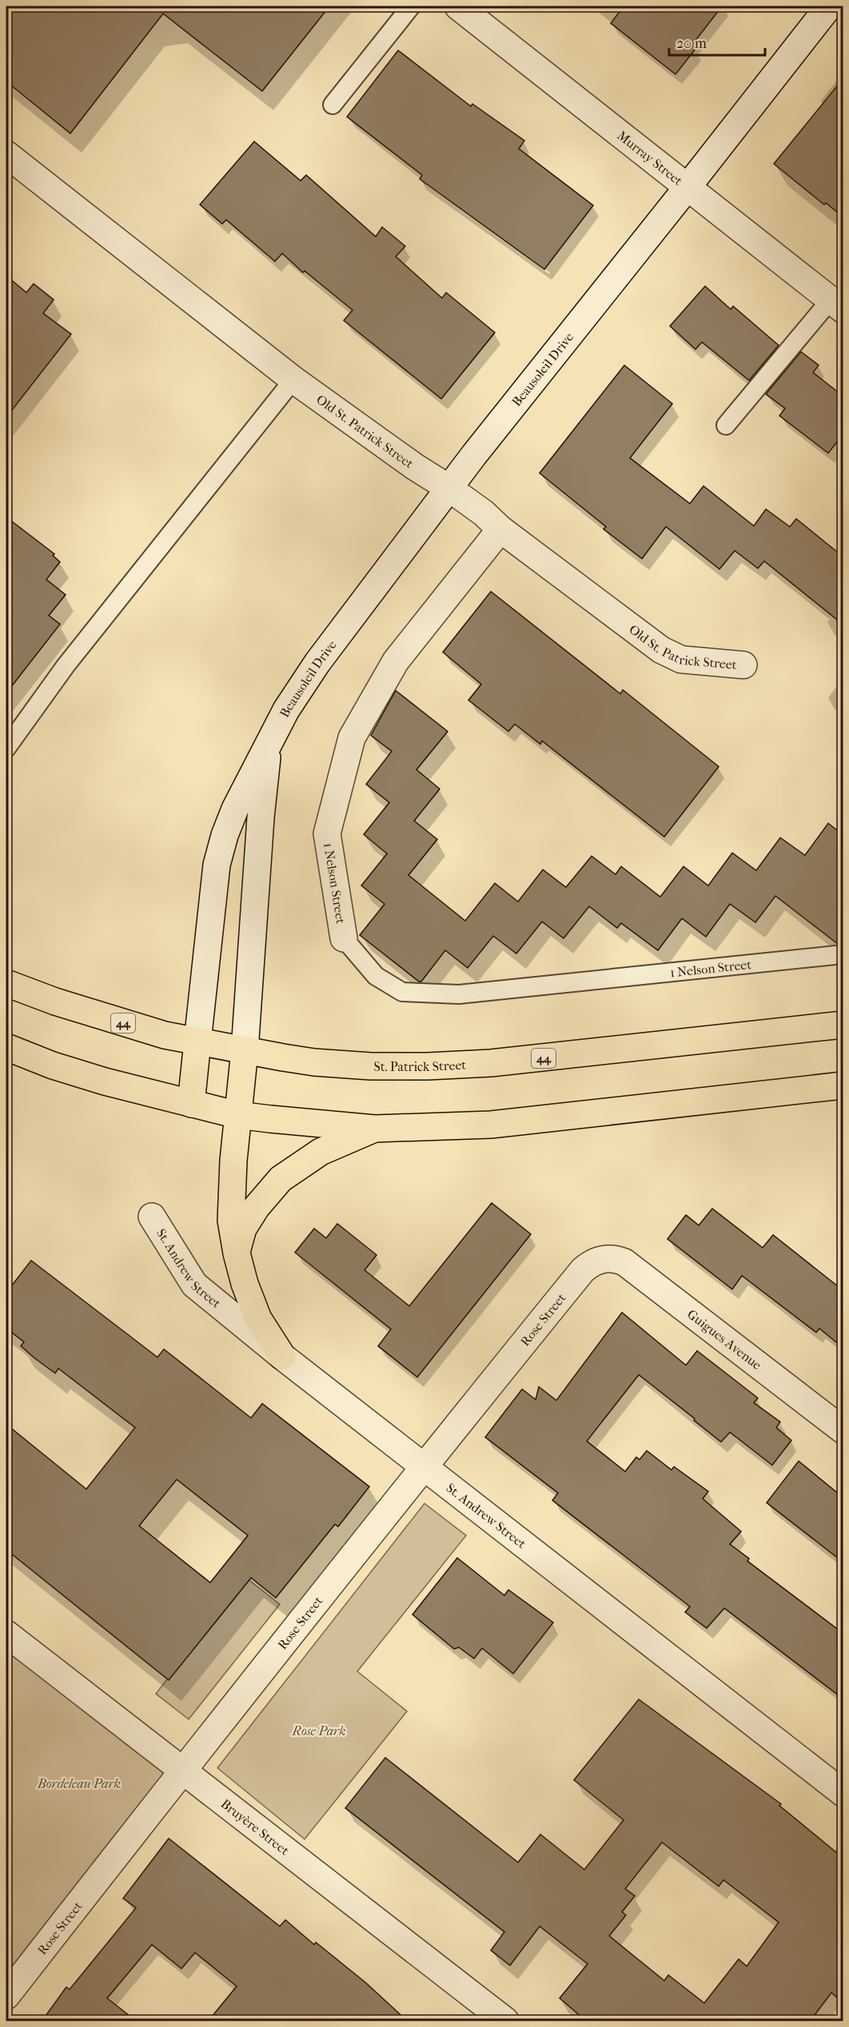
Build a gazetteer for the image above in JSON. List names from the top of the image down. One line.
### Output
{"streets":{"main road":["44","St. Patrick Street"],"street":["Murray Street","Beausoleil Drive","Old St. Patrick Street","1 Nelson Street","St. Andrew Street","Rose Street","Guigues Avenue","Bruyère Street"]},"crossings":[["Murray Street","Beausoleil Drive"],["Beausoleil Drive","Old St. Patrick Street"],["Beausoleil Drive","St. Patrick Street"],["Old St. Patrick Street","1 Nelson Street"],["St. Andrew Street","Rose Street"],["Rose Street","Guigues Avenue"],["Rose Street","Bruyère Street"]],"parks":["Rose Park","Bordeleau Park"],"scale_bar":"20 m"}
